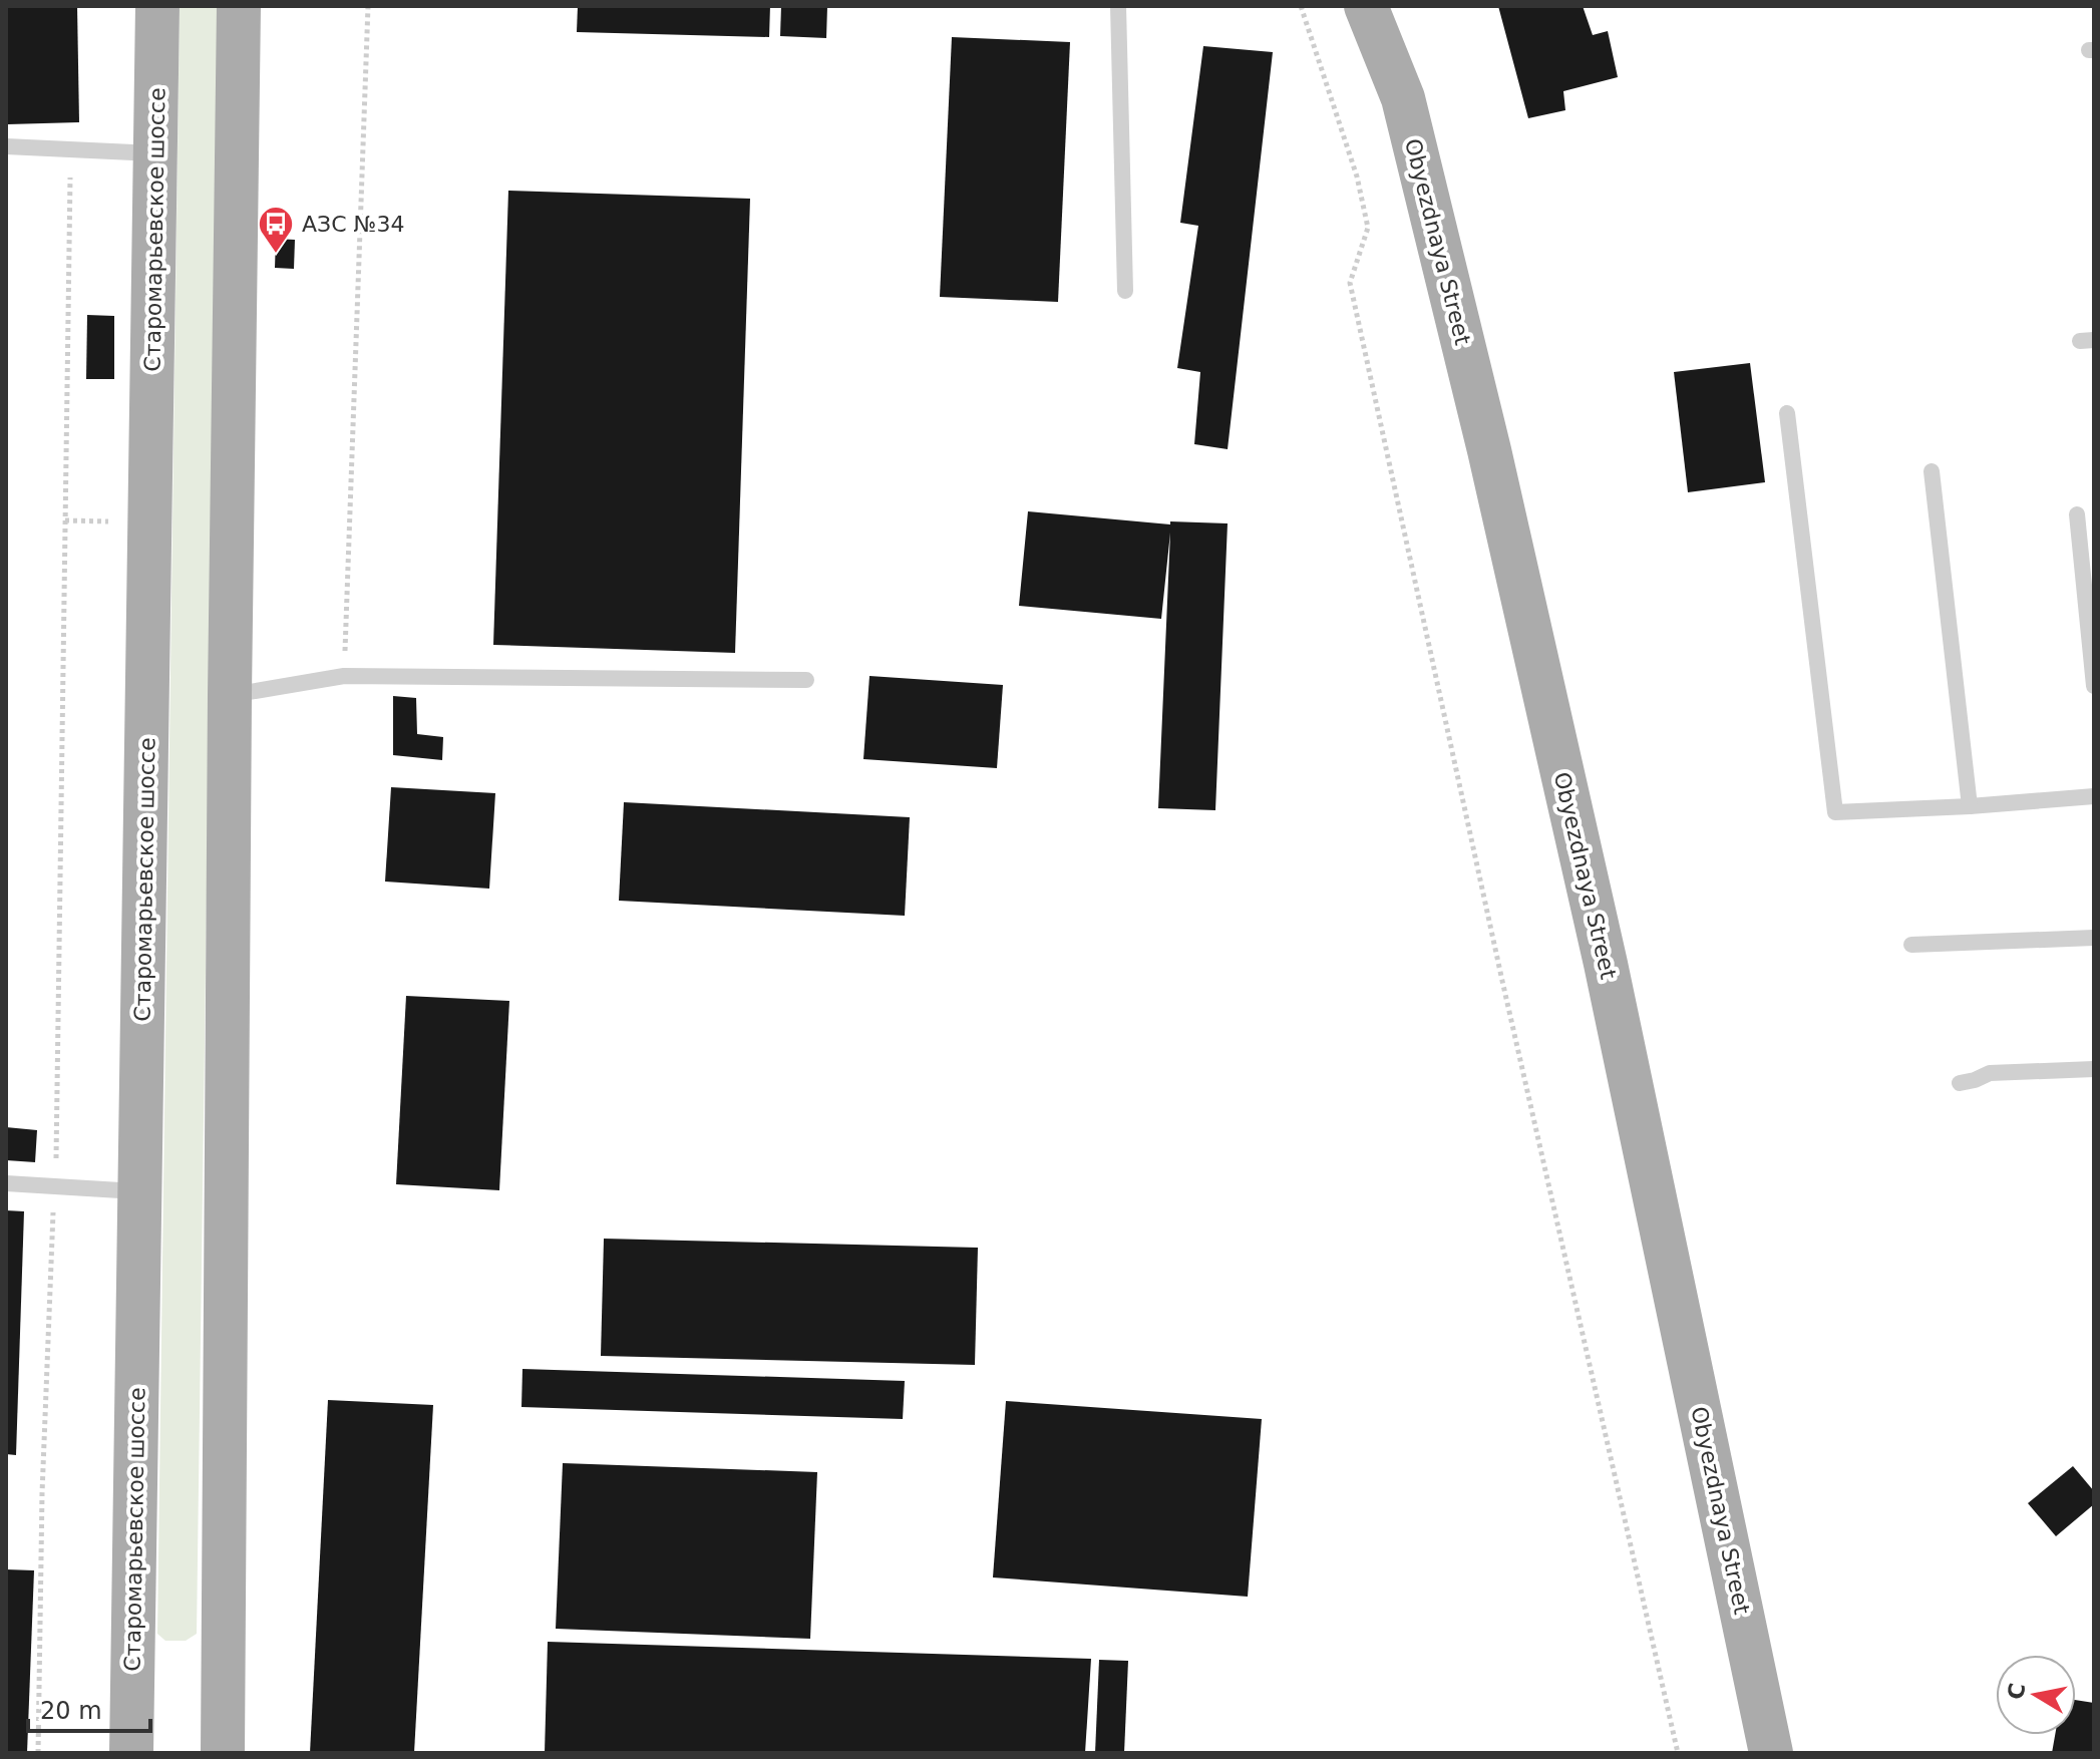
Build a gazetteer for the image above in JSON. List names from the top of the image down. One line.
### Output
{"streets":{"main road":["Старомарьевское шоссе","Obyezdnaya Street"]},"places":{"bus stop":["АЗС №34"]},"scale_bar":"20 m","north":"left"}
